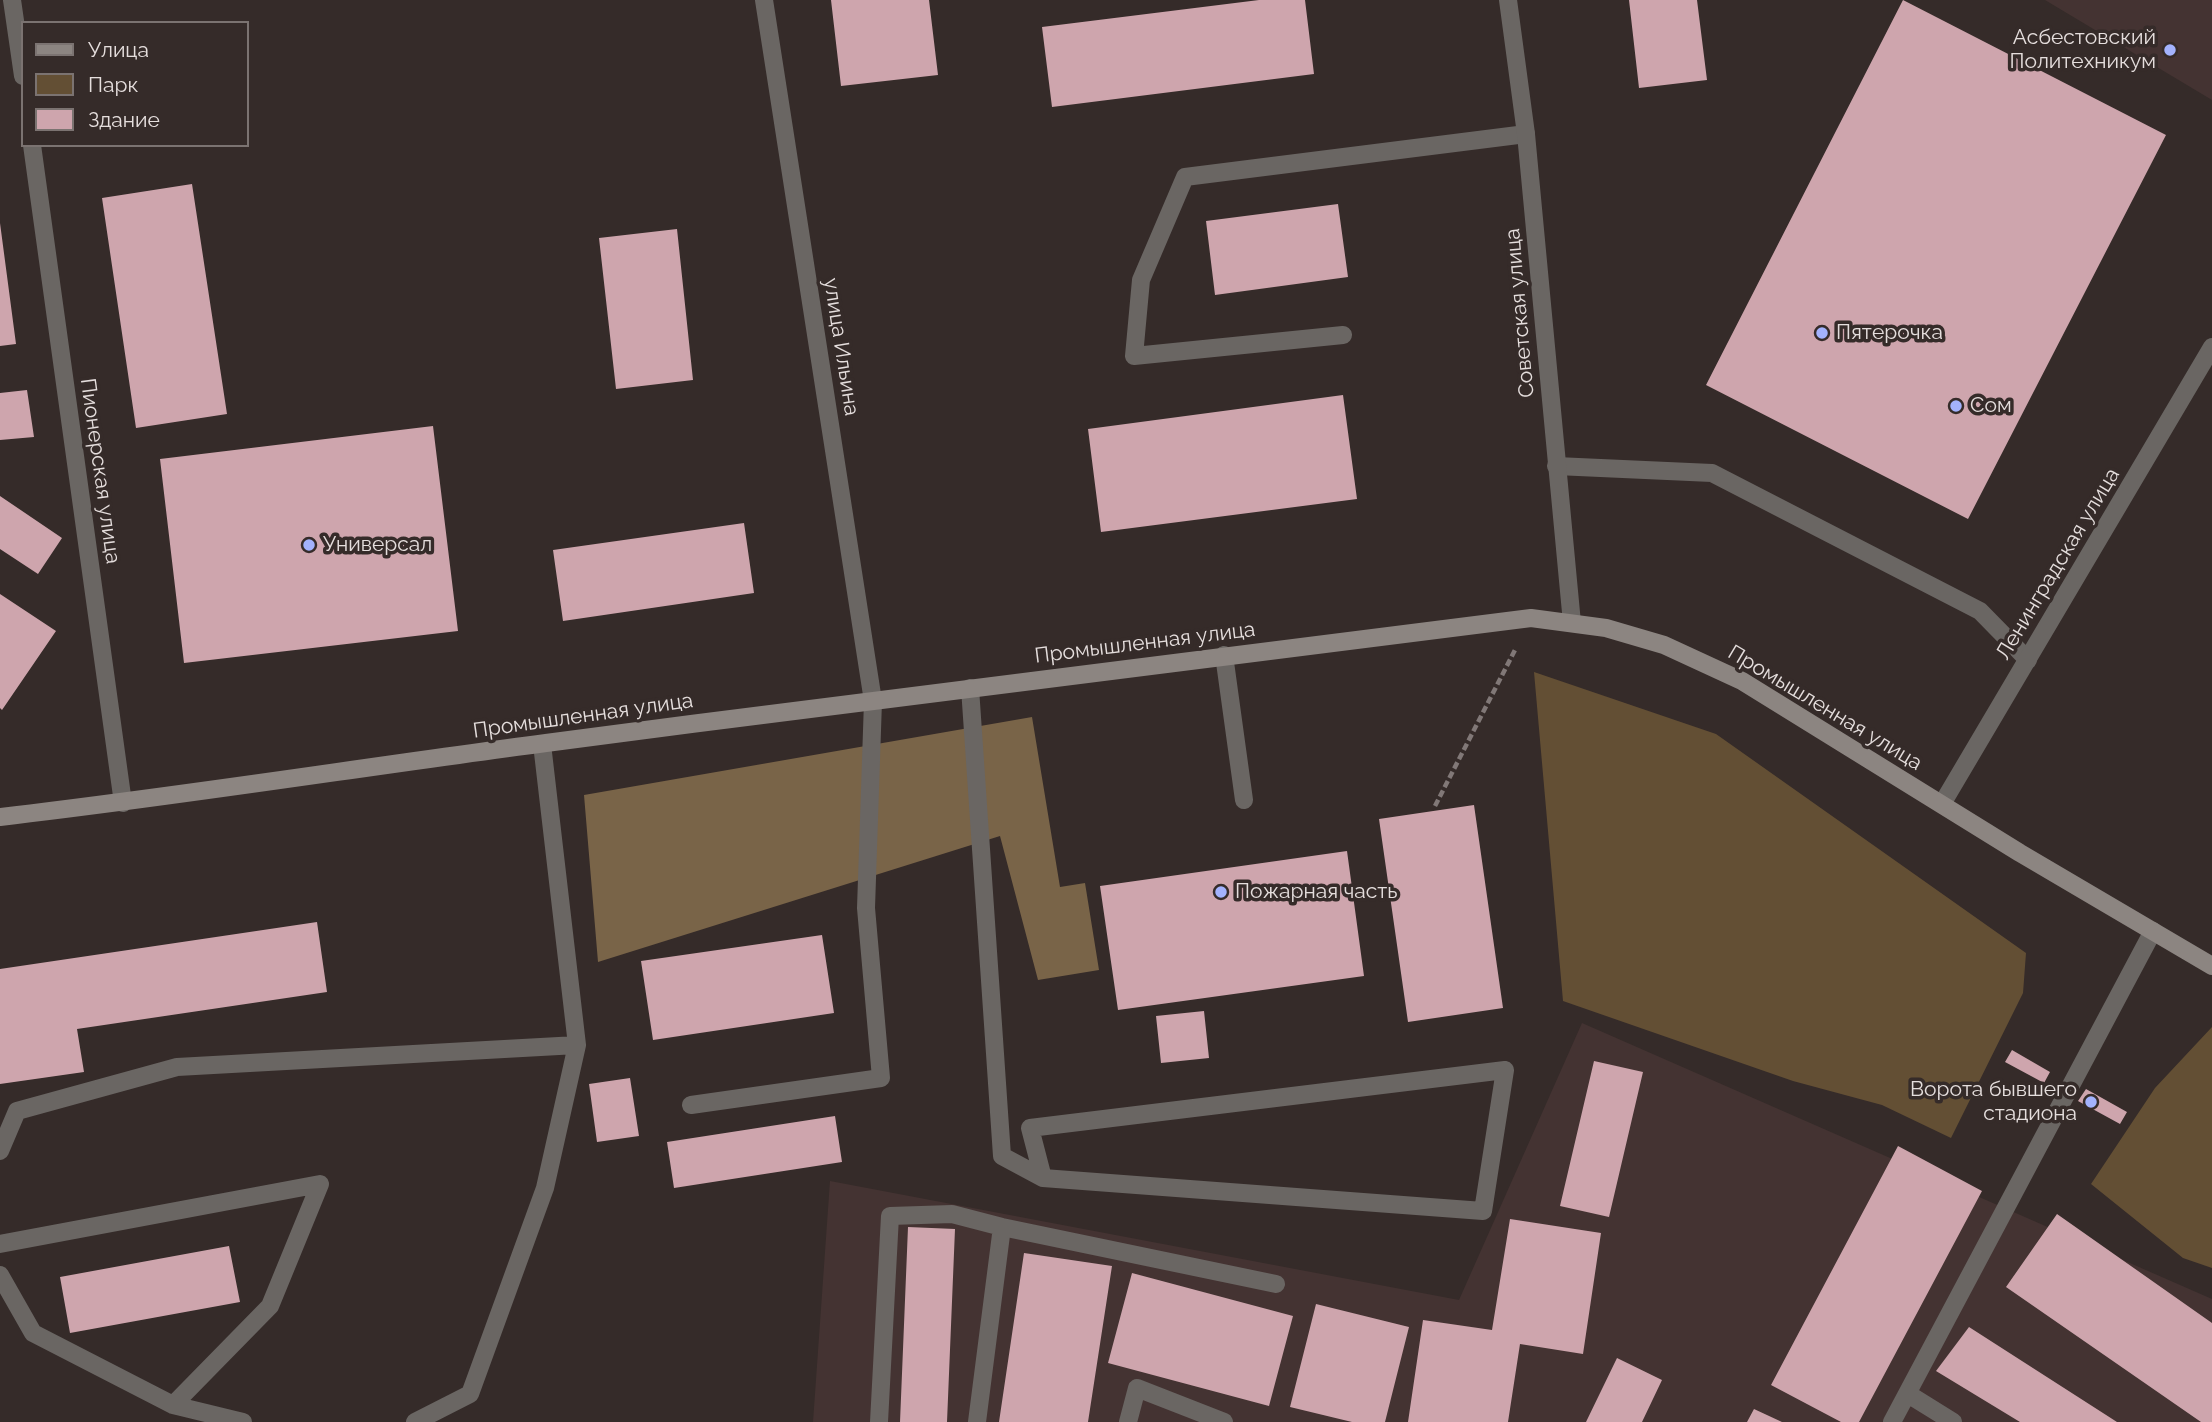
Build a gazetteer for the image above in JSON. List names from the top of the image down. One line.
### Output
{"streets":{"main road":["Промышленная улица"],"street":["Советская улица","улица Ильина","Пионерская улица","Ленинградская улица"]},"crossings":[["Советская улица","Промышленная улица"],["улица Ильина","Промышленная улица"],["Пионерская улица","Промышленная улица"],["Ленинградская улица","Промышленная улица"]],"places":["Асбестовский Политехникум","Пятерочка","Сом","Универсал","Пожарная часть","Ворота бывшего стадиона"],"legend":["Улица","Парк","Здание"]}
